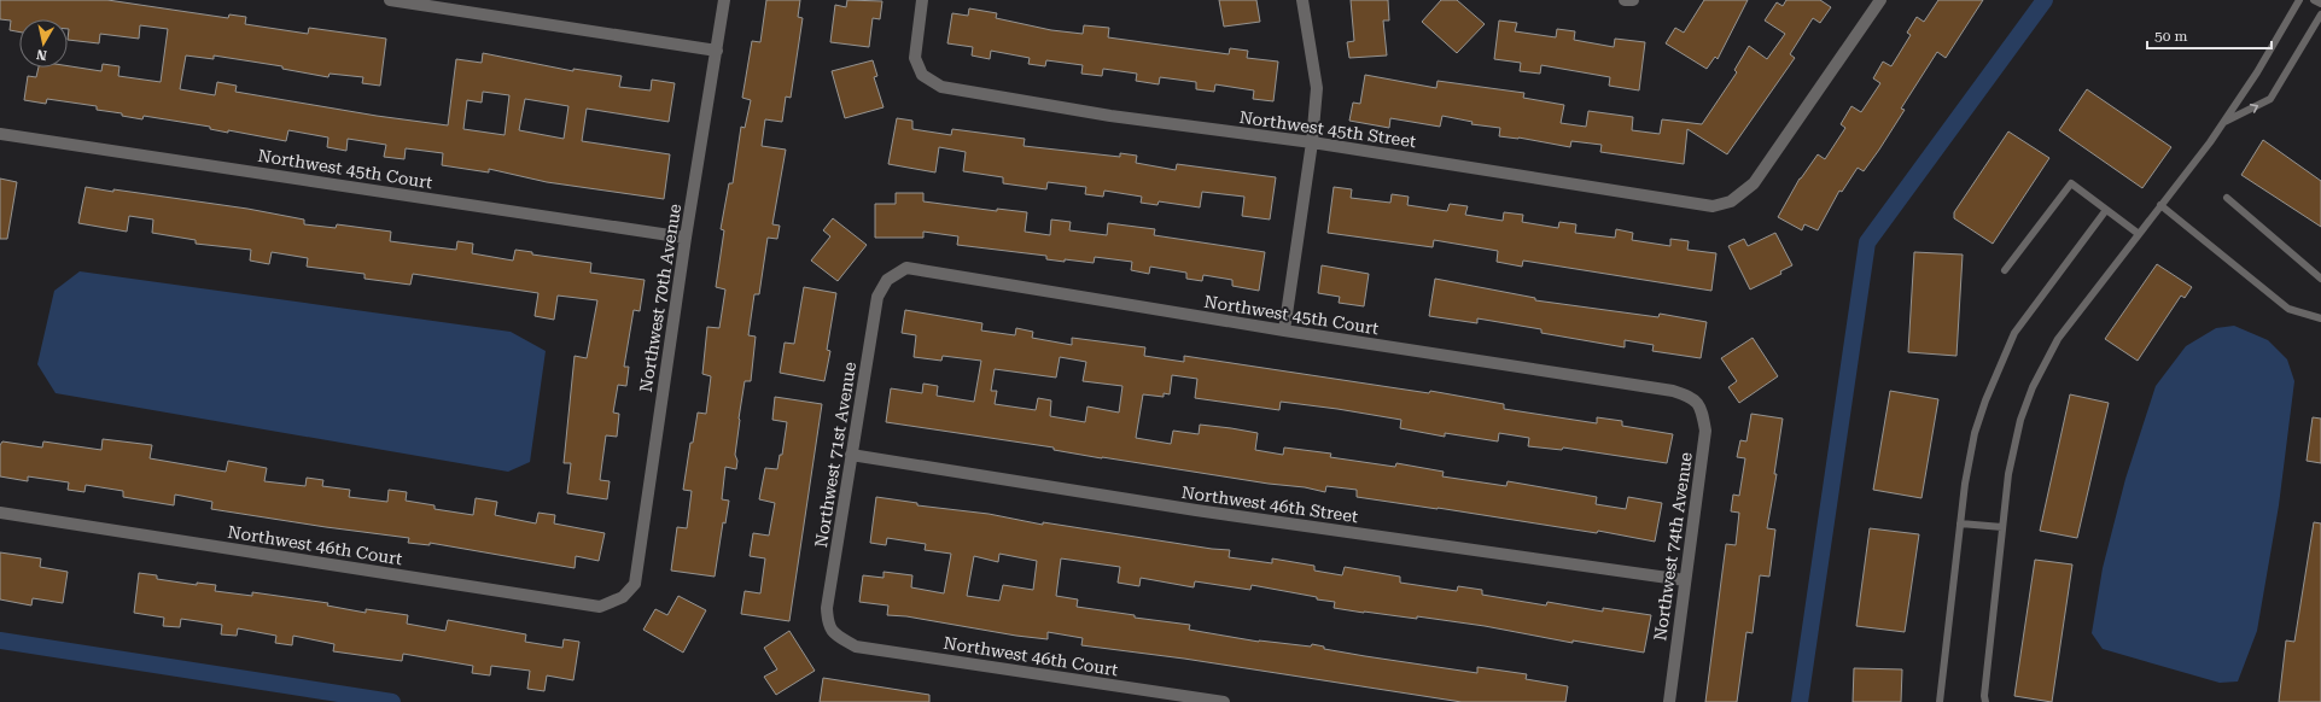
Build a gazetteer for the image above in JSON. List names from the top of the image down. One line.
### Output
{"streets":{"street":["Northwest 45th Street","Northwest 45th Court","Northwest 70th Avenue","Northwest 71st Avenue","Northwest 46th Street","Northwest 46th Court","Northwest 74th Avenue"]},"crossings":[["Northwest 45th Court","Northwest 70th Avenue"],["Northwest 45th Court","Northwest 71st Avenue"],["Northwest 45th Court","Northwest 74th Avenue"],["Northwest 70th Avenue","Northwest 46th Court"],["Northwest 71st Avenue","Northwest 46th Street"],["Northwest 71st Avenue","Northwest 46th Court"],["Northwest 46th Street","Northwest 74th Avenue"]],"scale_bar":"50 m","north":"bottom"}
